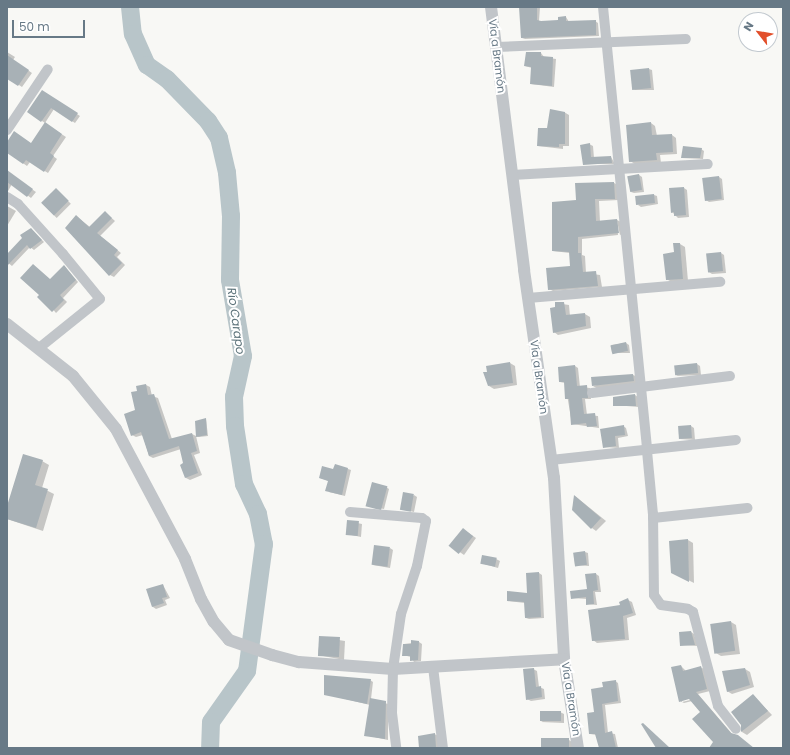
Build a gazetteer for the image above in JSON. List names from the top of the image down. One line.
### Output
{"streets":{"street":["Vía a Bramón"]},"water":["Río Carapo"],"scale_bar":"50 m","north":"top left"}
